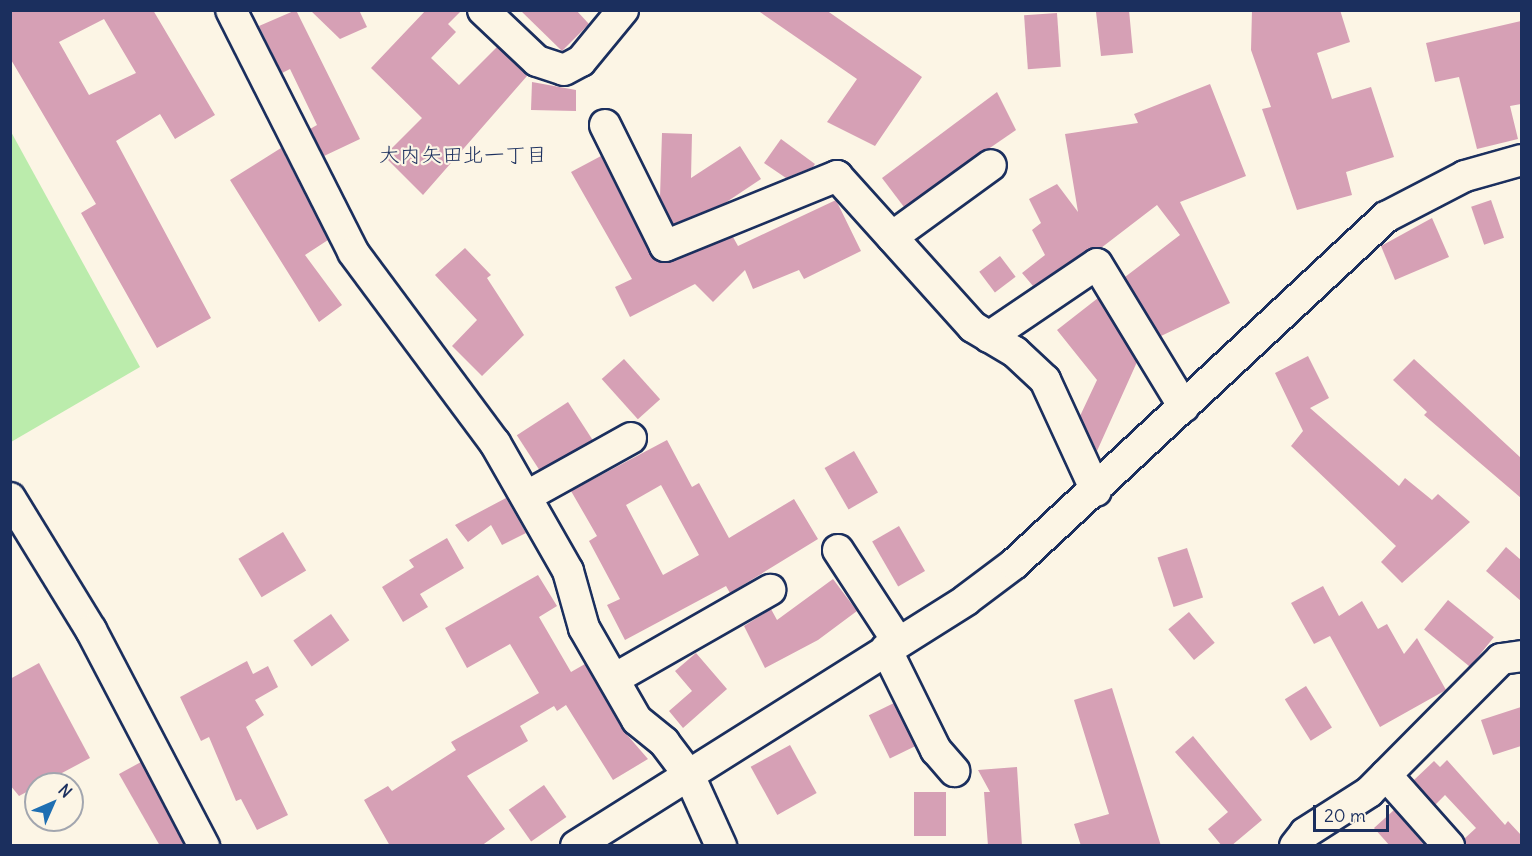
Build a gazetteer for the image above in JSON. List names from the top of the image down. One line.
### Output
{"districts":["大内矢田北一丁目"],"scale_bar":"20 m","north":"top right"}
